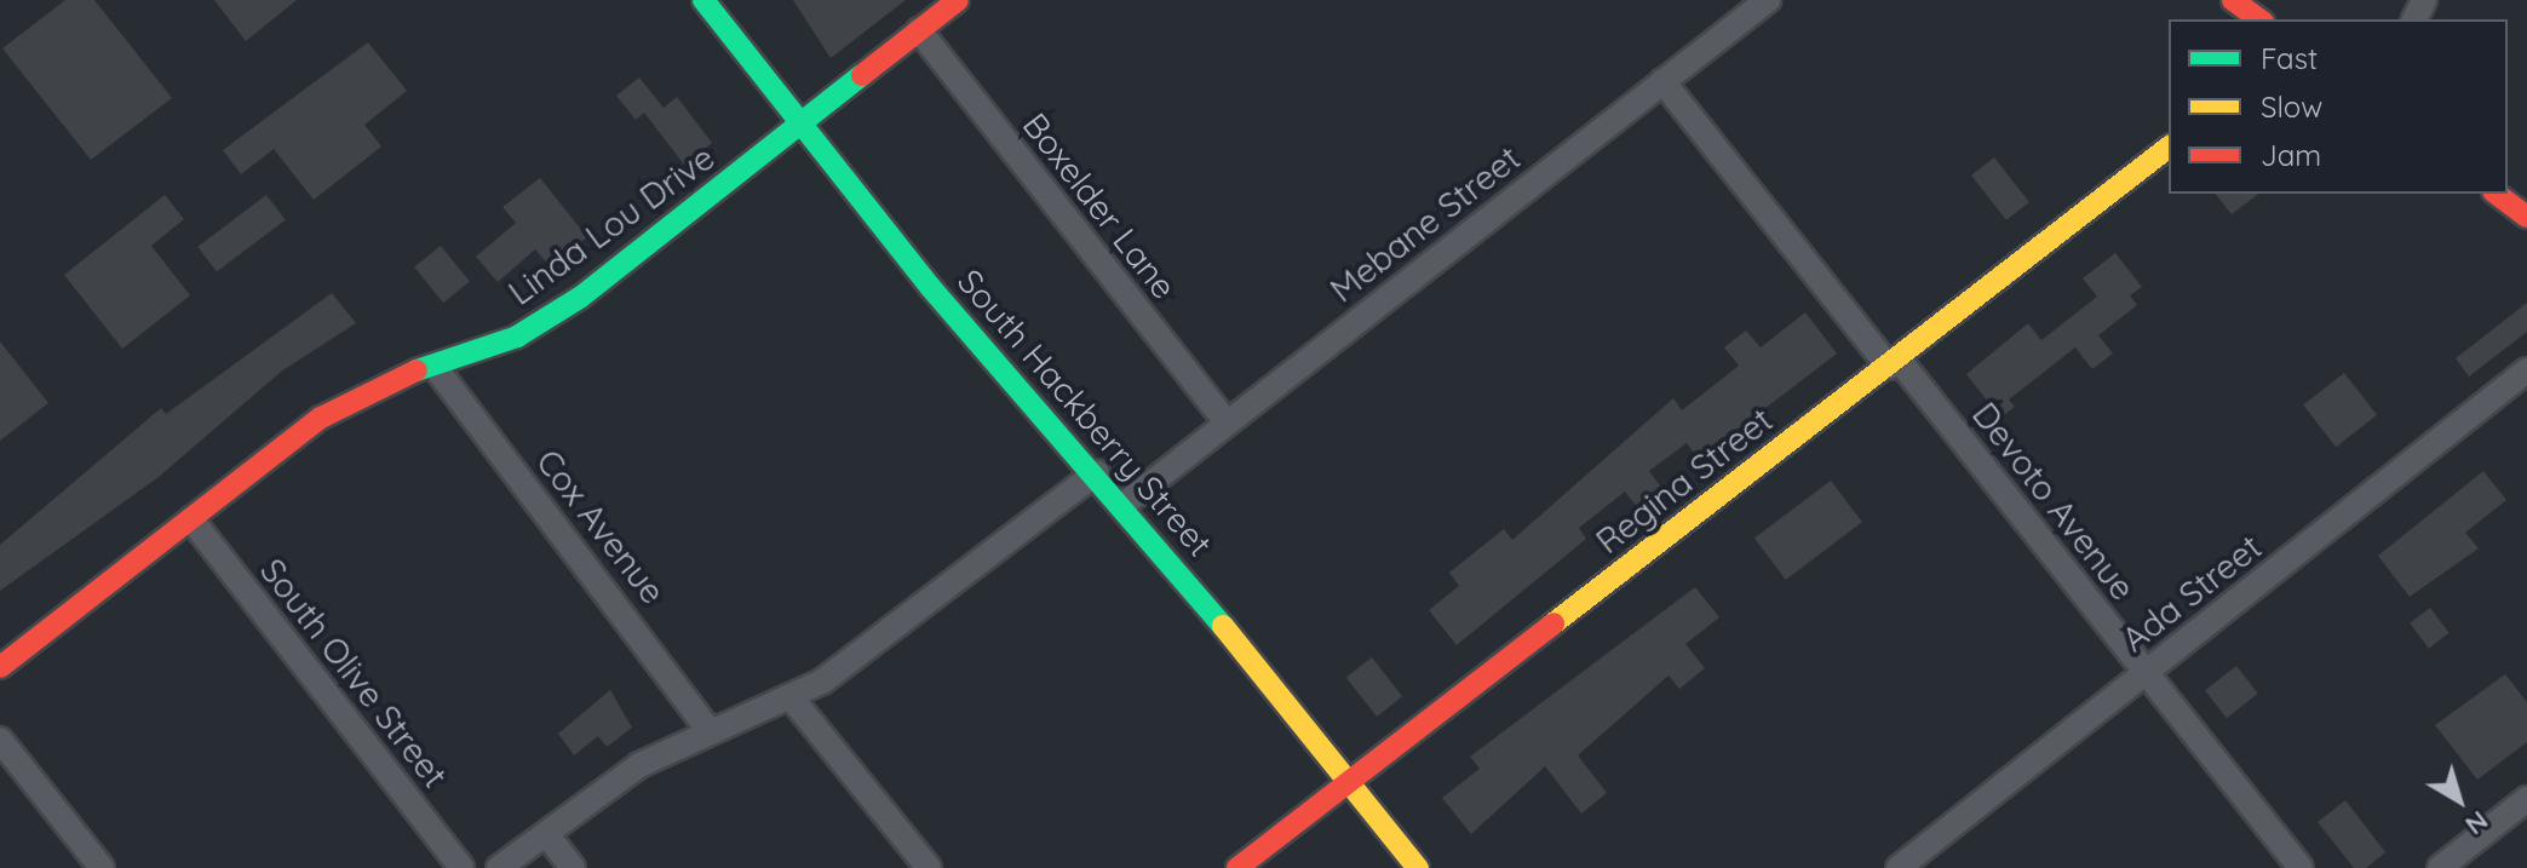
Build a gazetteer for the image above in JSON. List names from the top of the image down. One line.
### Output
{"streets":{"street":["Boxelder Lane","Mebane Street","Linda Lou Drive","South Hackberry Street","Regina Street","Devoto Avenue","Cox Avenue","Ada Street","South Olive Street"]},"crossings":[["Boxelder Lane","Mebane Street"],["Boxelder Lane","Linda Lou Drive"],["Mebane Street","South Hackberry Street"],["Mebane Street","Devoto Avenue"],["Linda Lou Drive","South Hackberry Street"],["Linda Lou Drive","Cox Avenue"],["Linda Lou Drive","South Olive Street"],["South Hackberry Street","Regina Street"],["Regina Street","Devoto Avenue"],["Devoto Avenue","Ada Street"]],"legend":["Fast","Slow","Jam"],"north":"bottom right"}
